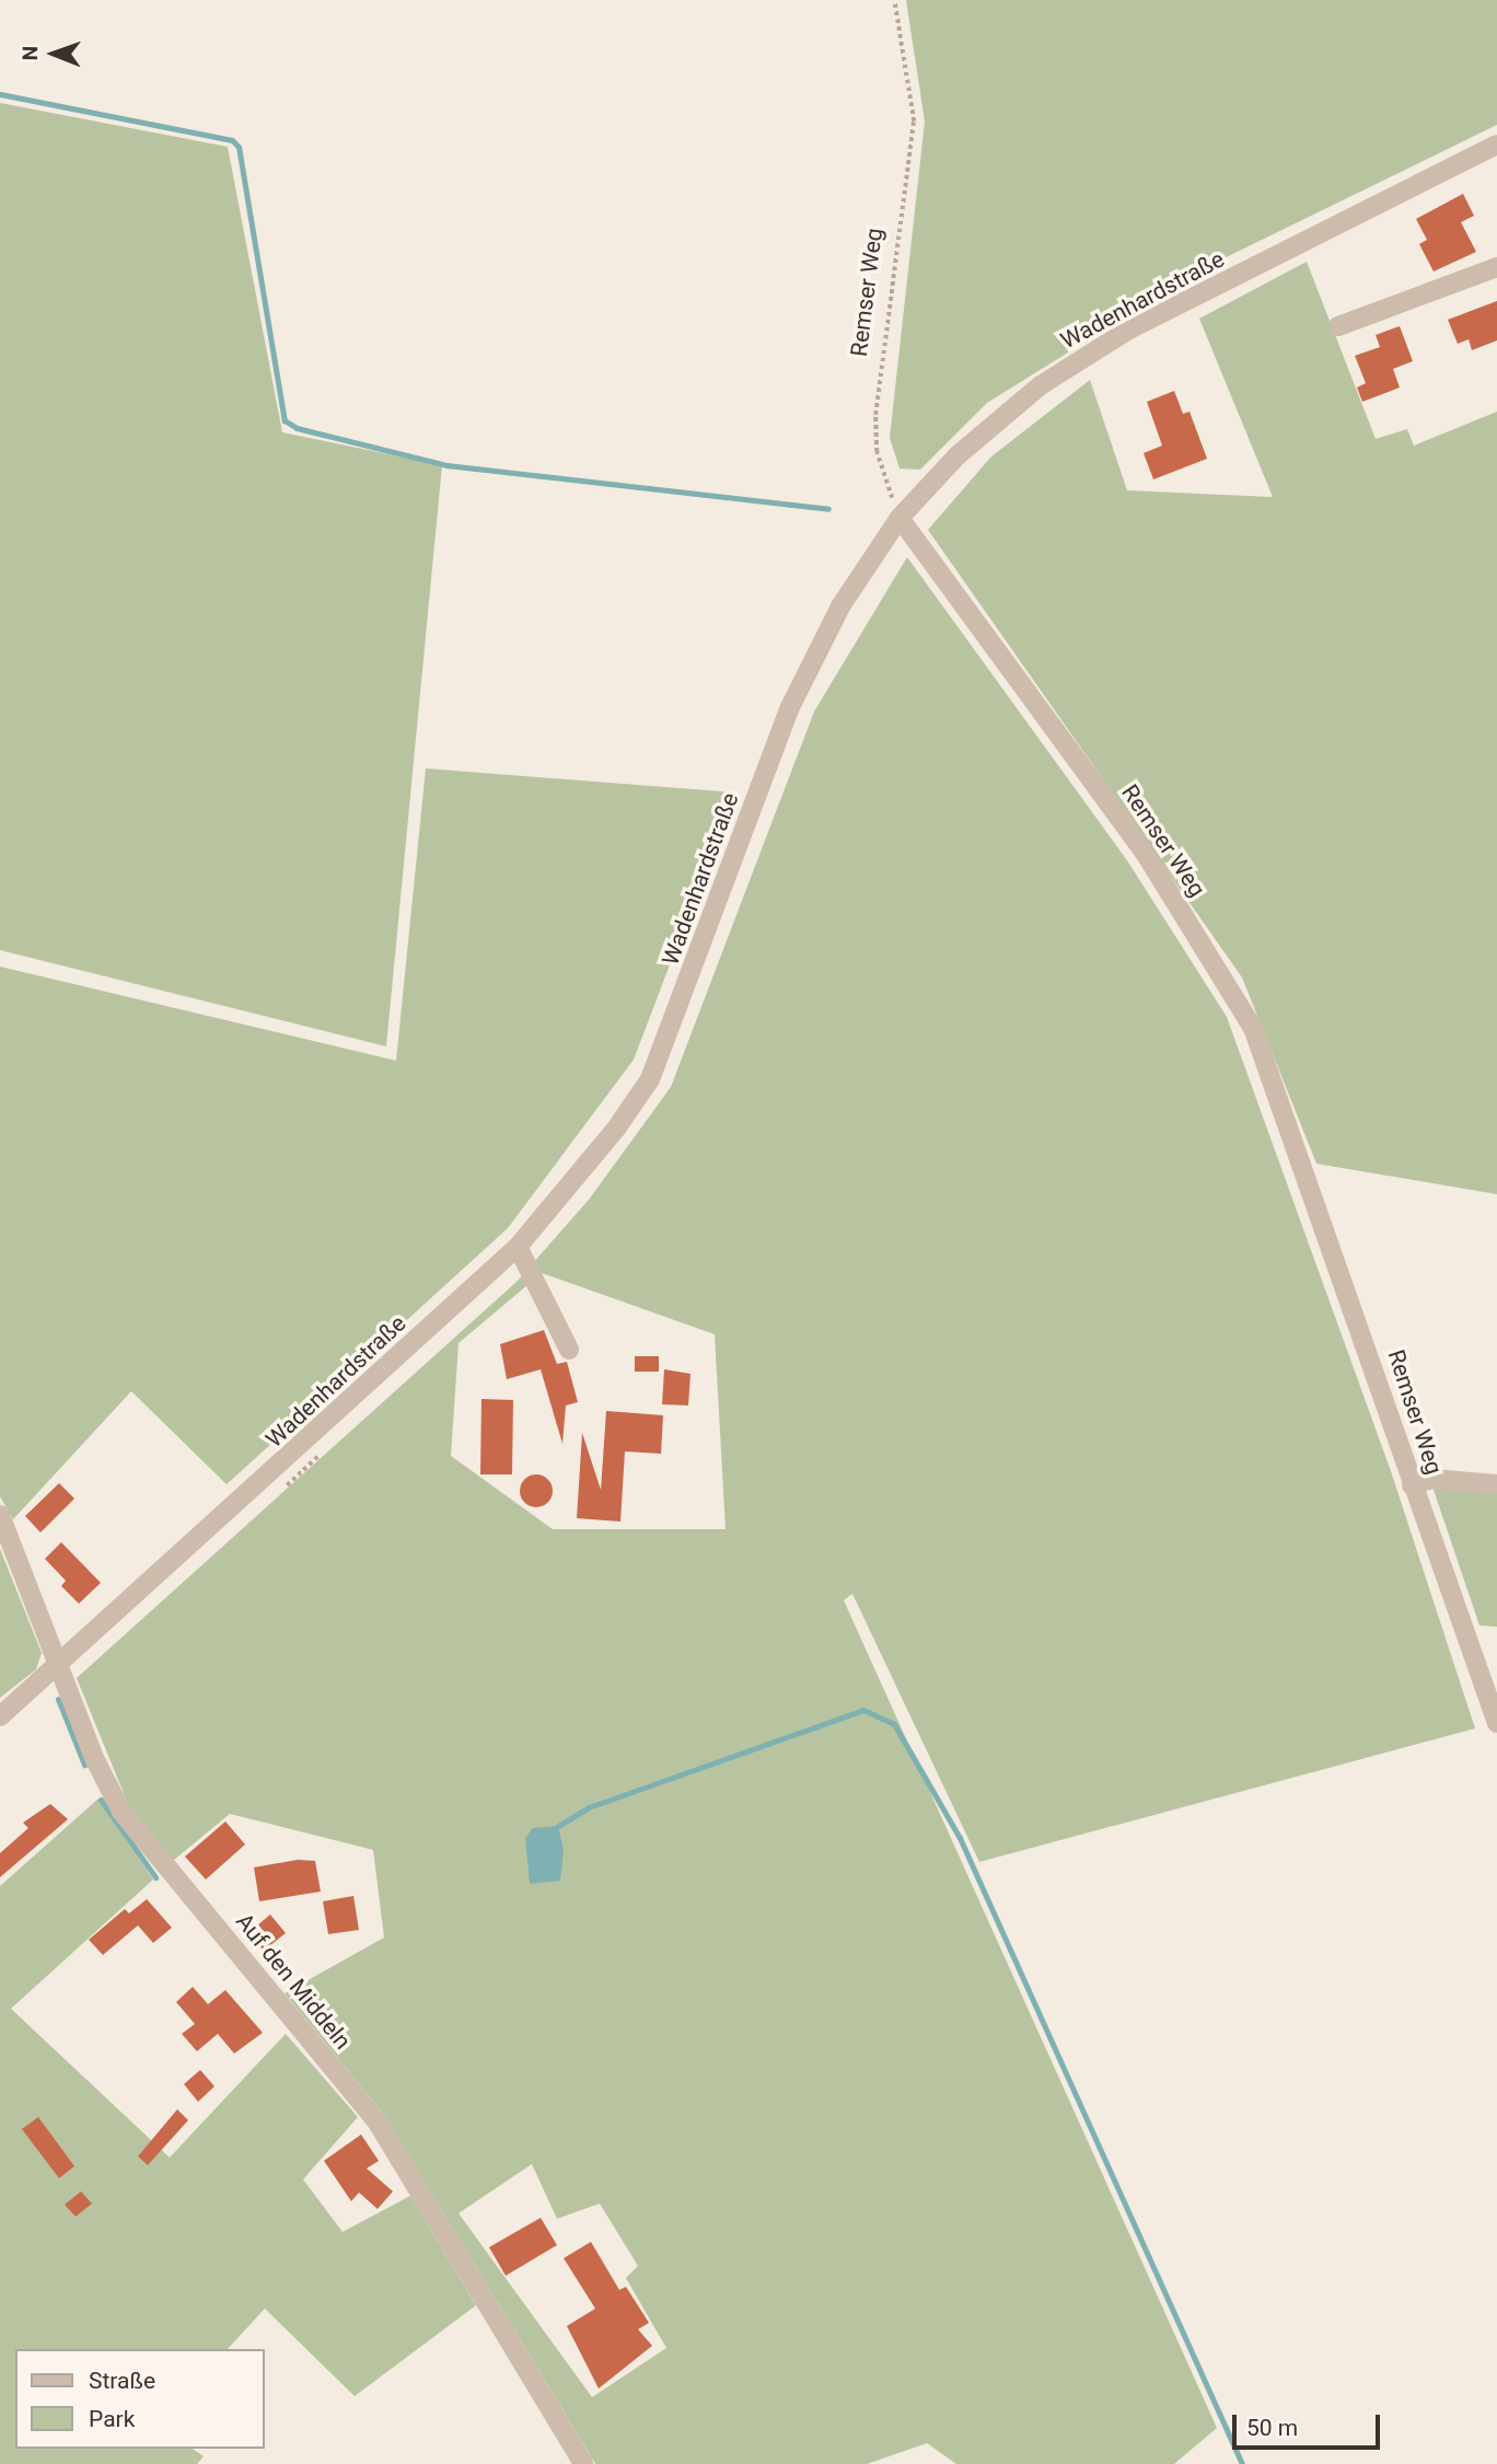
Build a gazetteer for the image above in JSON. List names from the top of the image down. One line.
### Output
{"streets":{"street":["Remser Weg","Wadenhardstraße","Auf den Middeln"]},"crossings":[["Remser Weg","Wadenhardstraße"],["Wadenhardstraße","Auf den Middeln"]],"legend":["Straße","Park"],"scale_bar":"50 m","north":"left"}
